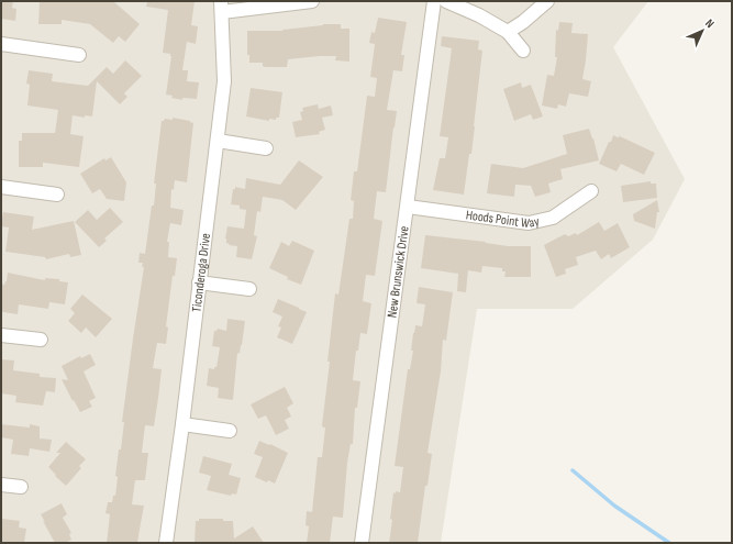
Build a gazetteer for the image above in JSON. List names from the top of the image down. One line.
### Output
{"streets":{"street":["Hoods Point Way","Ticonderoga Drive","New Brunswick Drive"]},"crossings":[["Hoods Point Way","New Brunswick Drive"]],"north":"top right"}
